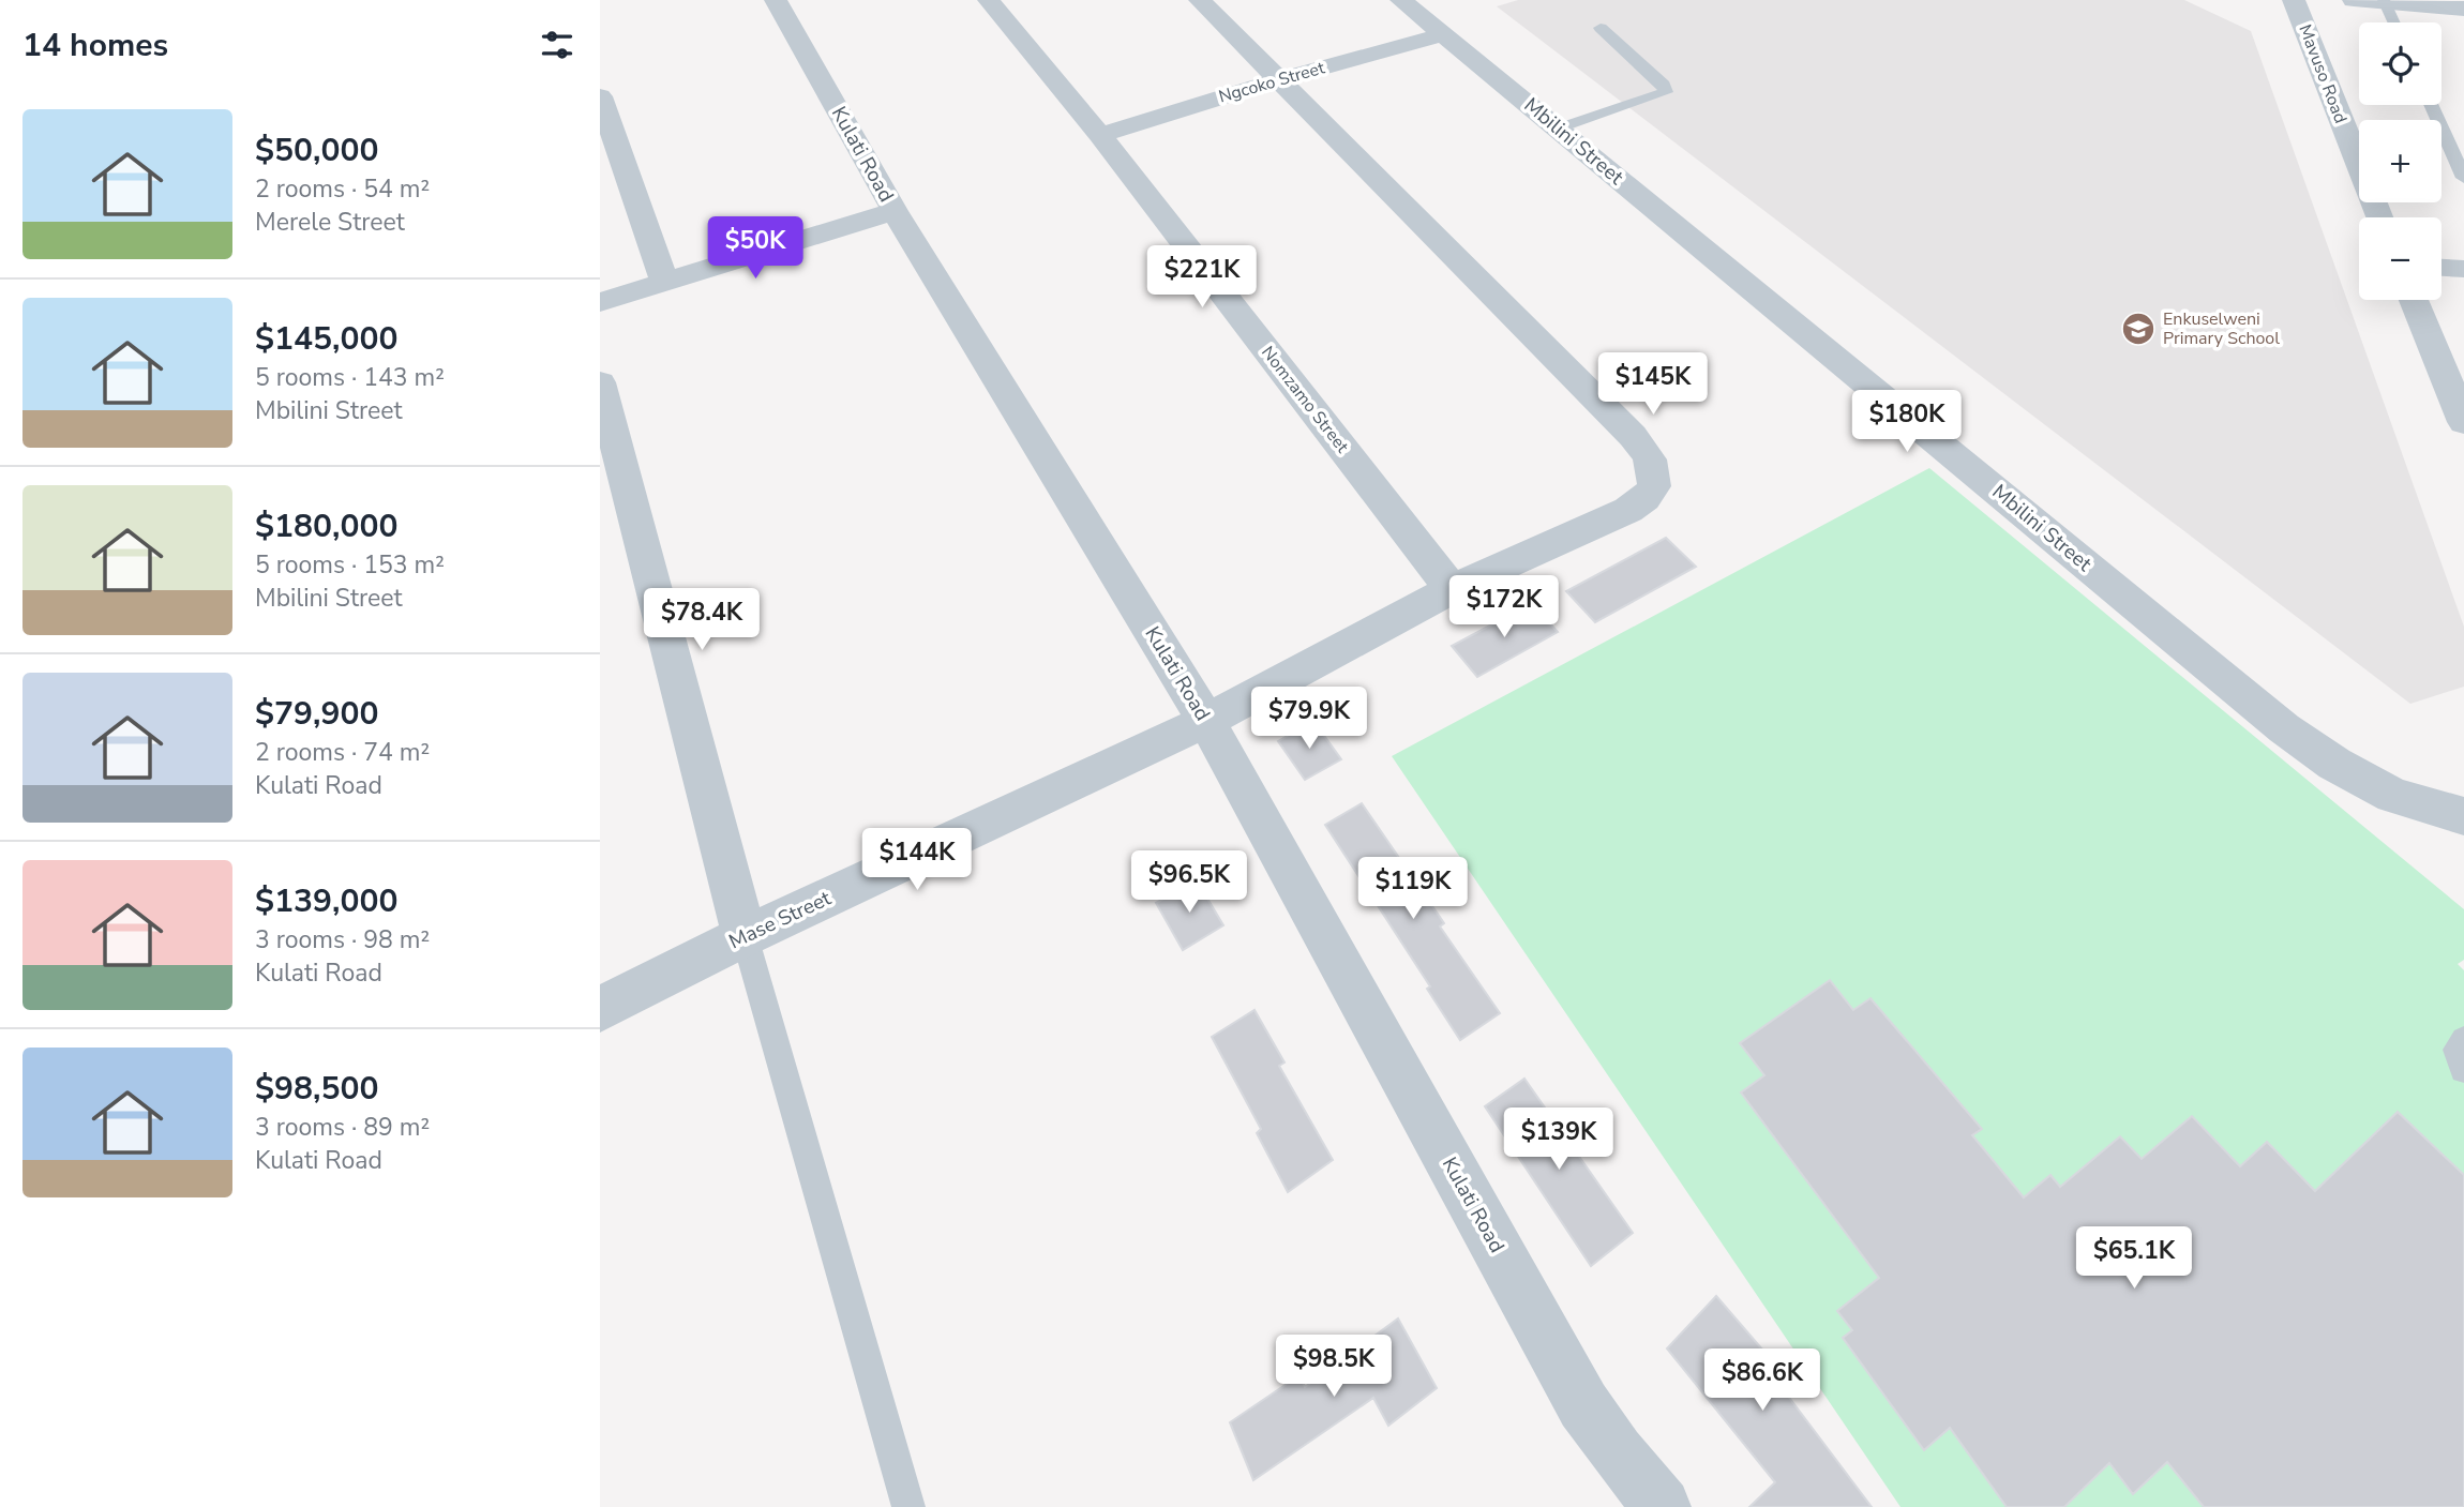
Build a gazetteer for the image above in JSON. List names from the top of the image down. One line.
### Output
{"streets":{"street":["Mavuso Road","Ngcoko Street","Mbilini Street","Kulati Road","Nomzamo Street","Mase Street"]},"crossings":[["Ngcoko Street","Mbilini Street"],["Ngcoko Street","Nomzamo Street"],["Ngcoko Street","Mase Street"],["Kulati Road","Mase Street"],["Nomzamo Street","Mase Street"]],"places":{"school or university":["Enkuselweni Primary School"]},"page":{"heading":"14 homes","map_buttons":["+","−"],"list":[{"name":"$50,000","note":"2 rooms · 54 m² · Merele Street"},{"name":"$145,000","note":"5 rooms · 143 m² · Mbilini Street"},{"name":"$180,000","note":"5 rooms · 153 m² · Mbilini Street"},{"name":"$79,900","note":"2 rooms · 74 m² · Kulati Road"},{"name":"$139,000","note":"3 rooms · 98 m² · Kulati Road"},{"name":"$98,500","note":"3 rooms · 89 m² · Kulati Road"}],"price":["$50K","$221K","$145K","$180K","$172K","$78.4K","$79.9K","$144K","$96.5K","$119K","$139K","$65.1K","$98.5K","$86.6K"]}}
